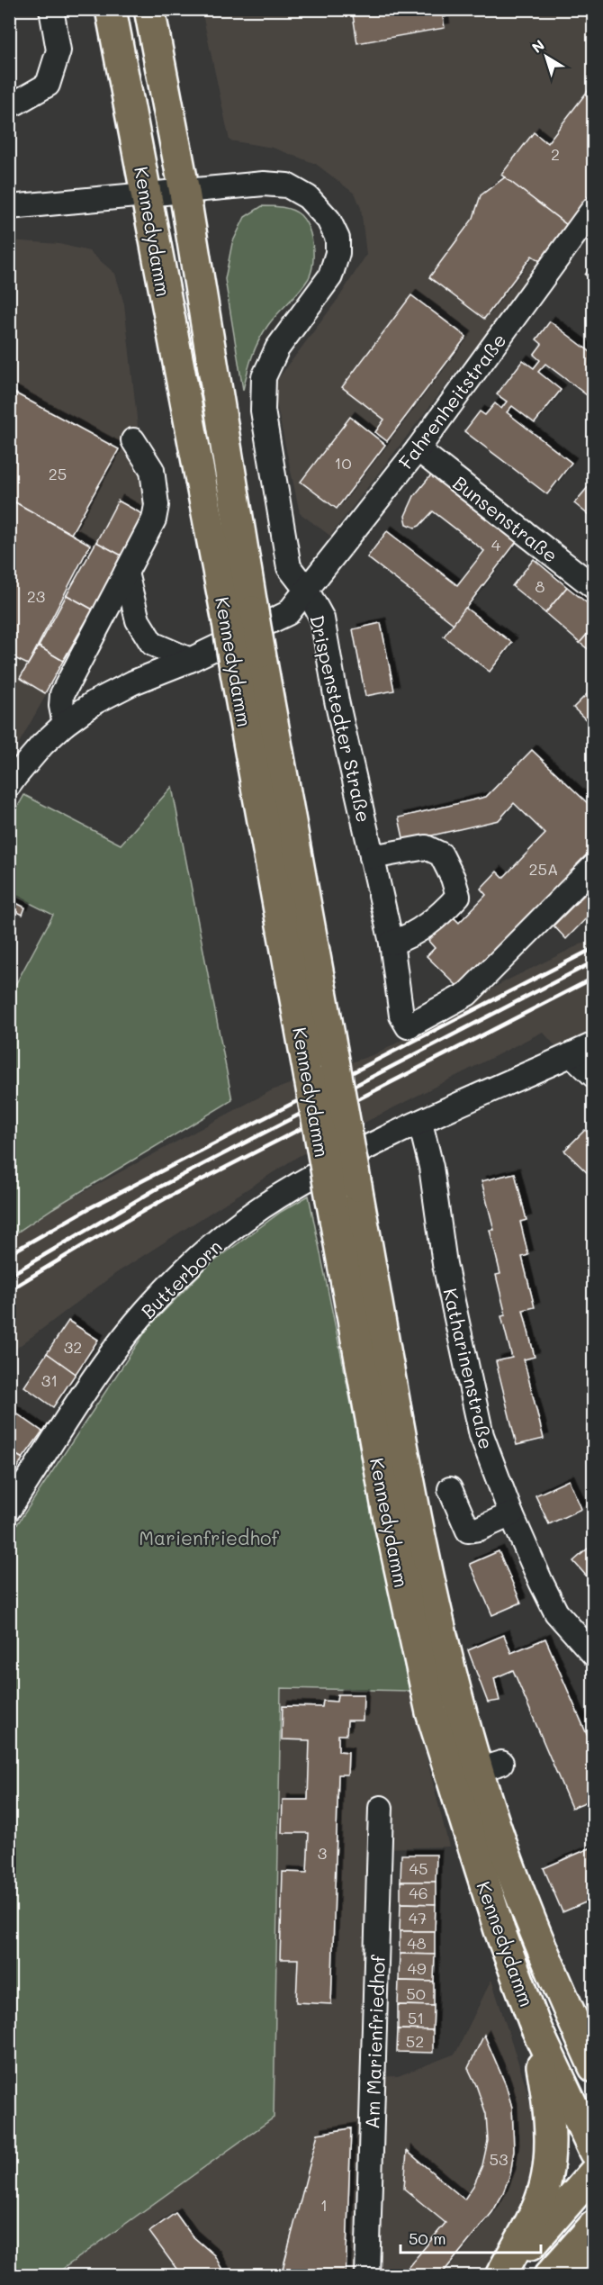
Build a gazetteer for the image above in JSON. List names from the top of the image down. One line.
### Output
{"streets":{"main road":["Kennedydamm"],"street":["Fahrenheitstraße","Bunsenstraße","Drispenstedter Straße","Butterborn","Katharinenstraße","Am Marienfriedhof"]},"crossings":[["Kennedydamm","Drispenstedter Straße"],["Fahrenheitstraße","Bunsenstraße"],["Fahrenheitstraße","Drispenstedter Straße"],["Butterborn","Katharinenstraße"]],"parks":["Marienfriedhof"],"house_numbers":["2","10","25","4","8","23","25A","32","31","3","45","46","47","48","49","50","51","52","53","1"],"scale_bar":"50 m","north":"top left"}
